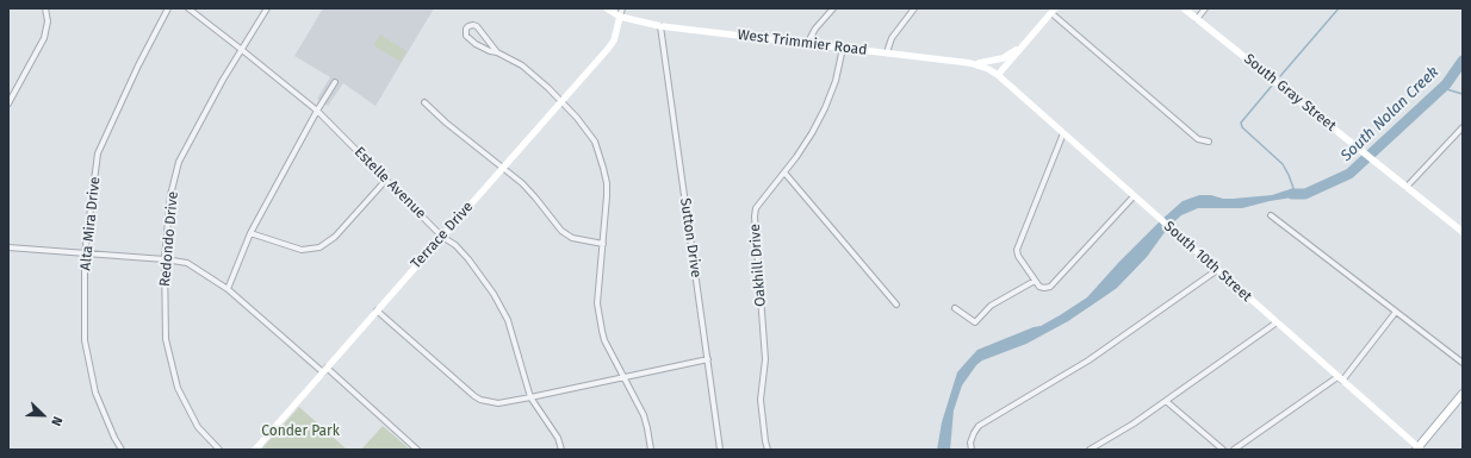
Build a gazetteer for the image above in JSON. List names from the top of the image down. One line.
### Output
{"streets":{"street":["West Trimmier Road","South Gray Street","Estelle Avenue","Alta Mira Drive","Terrace Drive","Sutton Drive","Redondo Drive","South 10th Street","Oakhill Drive"]},"crossings":[["West Trimmier Road","Terrace Drive"],["West Trimmier Road","Sutton Drive"],["West Trimmier Road","South 10th Street"],["West Trimmier Road","Oakhill Drive"],["Estelle Avenue","Terrace Drive"],["Estelle Avenue","Redondo Drive"]],"water":["South Nolan Creek"],"parks":["Conder Park"],"north":"bottom right"}
